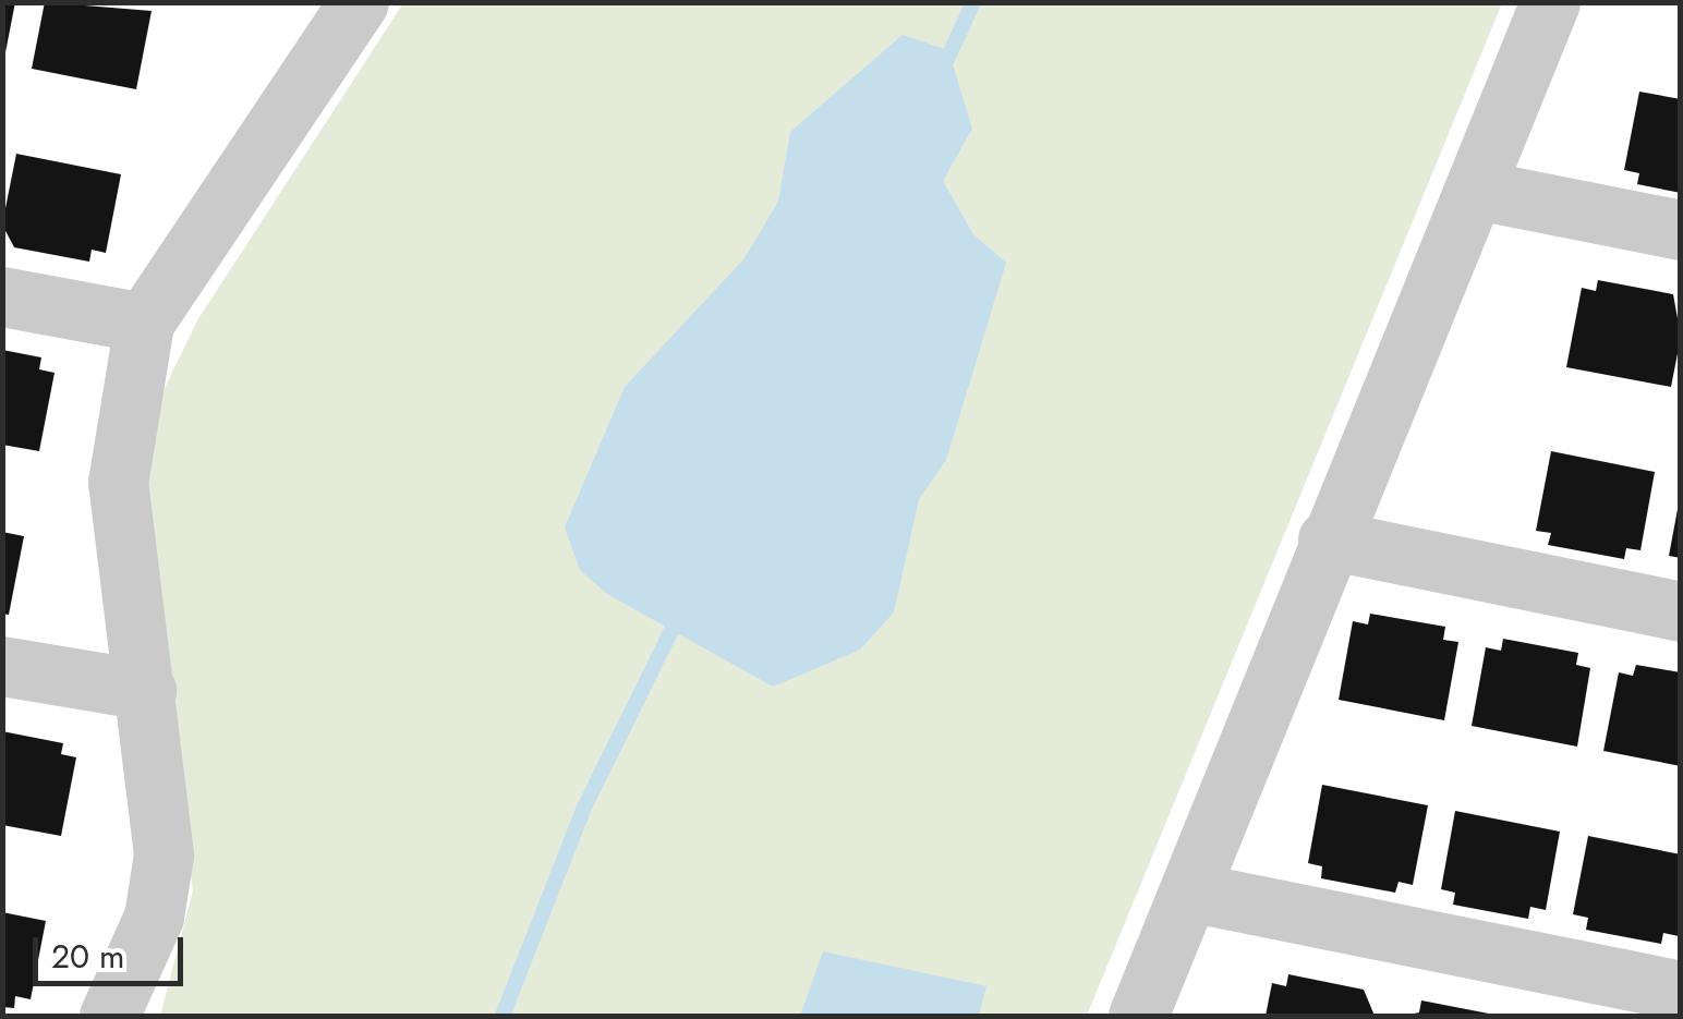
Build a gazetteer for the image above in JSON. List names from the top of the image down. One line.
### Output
{"scale_bar":"20 m"}
